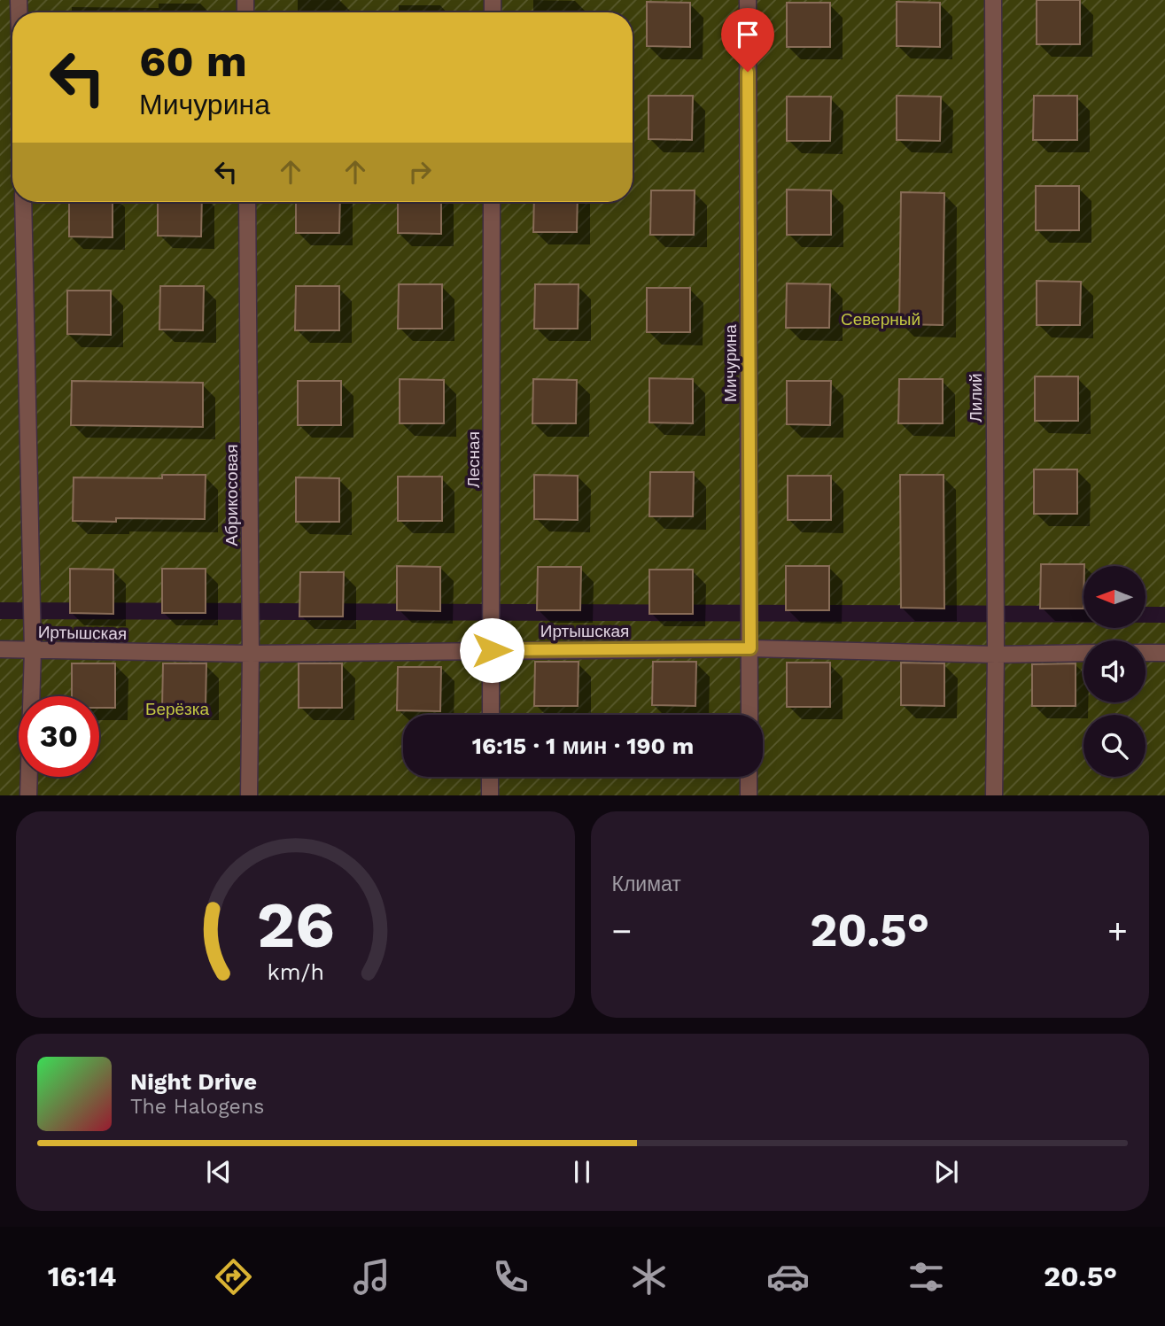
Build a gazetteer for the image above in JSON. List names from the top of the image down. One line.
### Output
{"streets":{"street":["Мичурина","Лилий","Лесная","Абрикосовая","Иртышская"]},"crossings":[["Мичурина","Иртышская"],["Лилий","Иртышская"],["Лесная","Иртышская"],["Абрикосовая","Иртышская"]],"parks":["Северный","Берёзка"],"north":"left","page":{"turn":["60 m","Мичурина"],"limit":"30","trip":"16:15 · 1 мин · 190 m","tile":"Климат","heat":["−","20.5°","+"],"song":["Night Drive","The Halogens"],"tabs":["16:14","20.5°"],"gauge":["26","km/h"]}}
